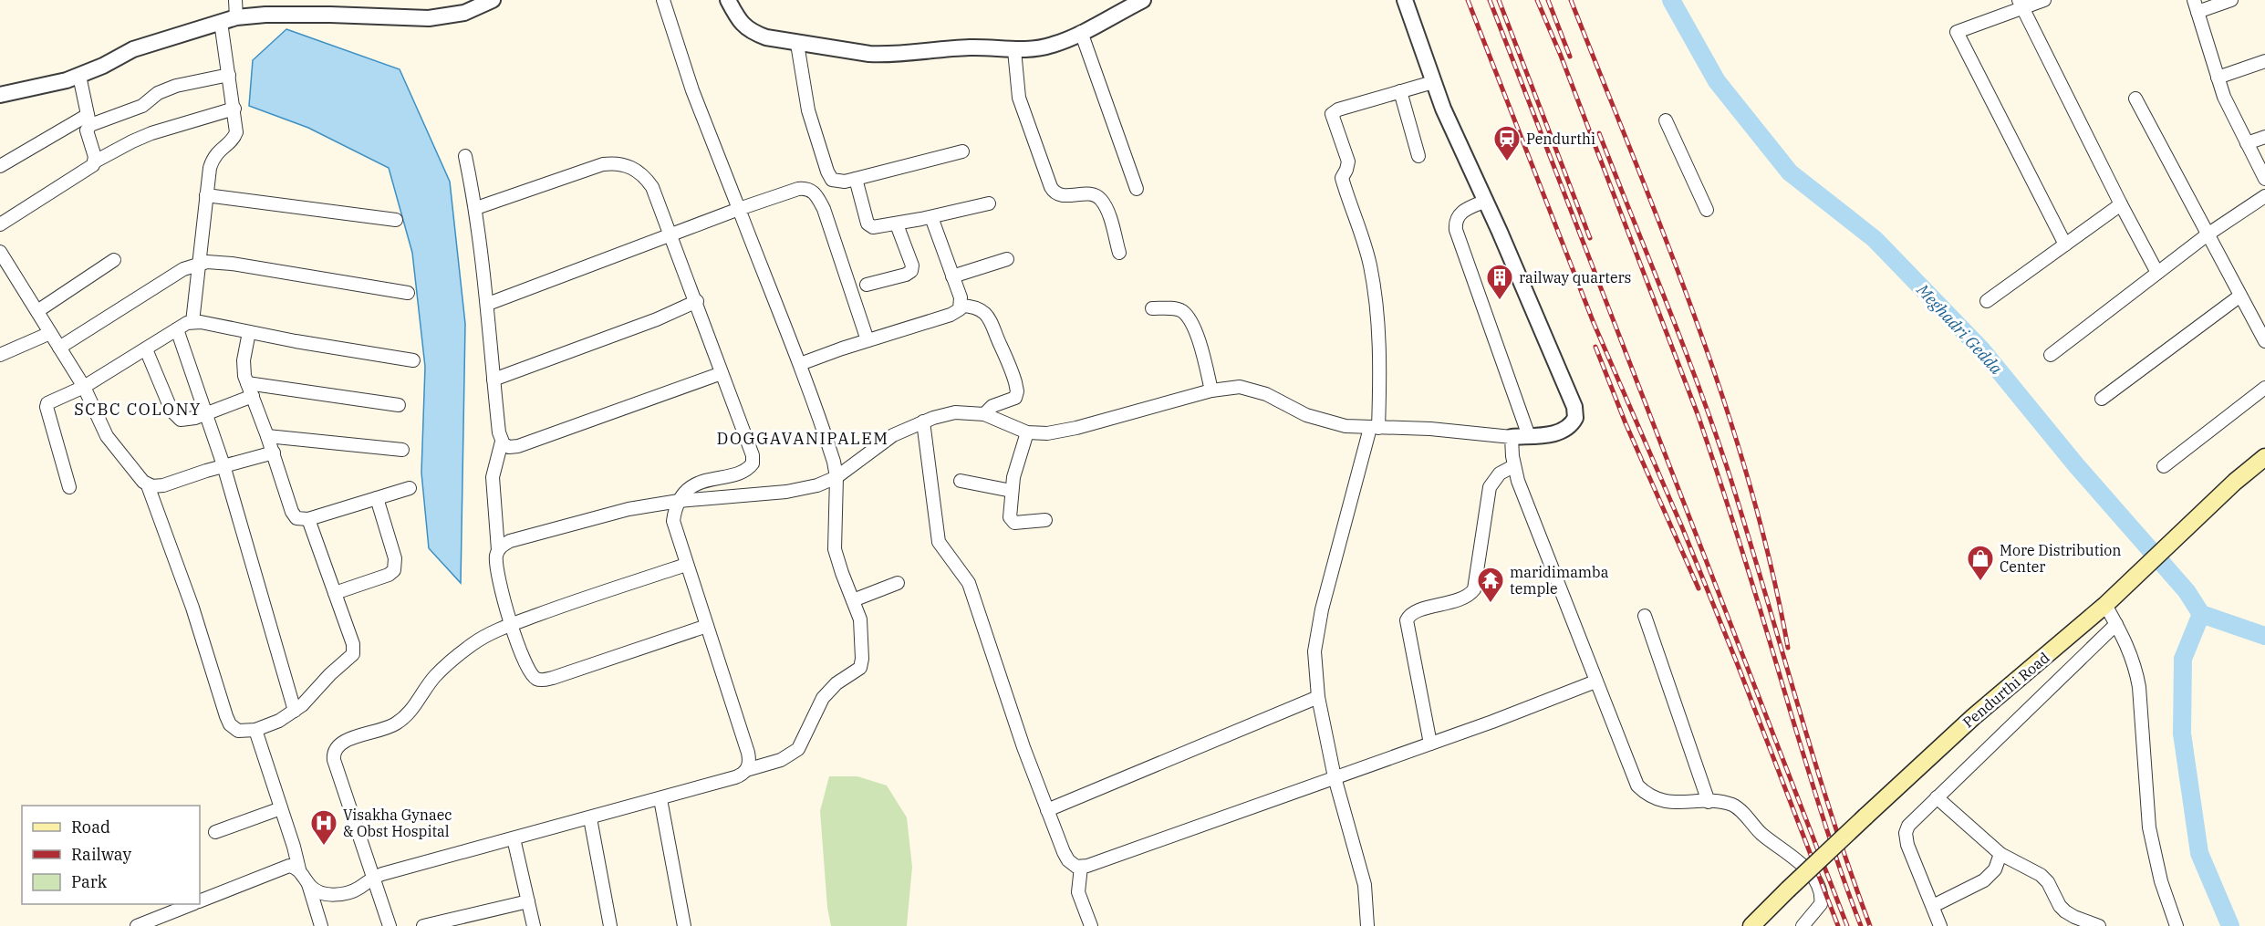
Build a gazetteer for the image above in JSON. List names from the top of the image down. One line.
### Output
{"streets":{"main road":["Pendurthi Road"]},"districts":["SCBC COLONY","DOGGAVANIPALEM"],"water":["Meghadri Gedda"],"places":{"station":["Pendurthi"],"building":["railway quarters"],"shop":["More Distribution Center"],"temple":["maridimamba temple"],"hospital":["Visakha Gynaec & Obst Hospital"]},"legend":["Road","Railway","Park"]}
